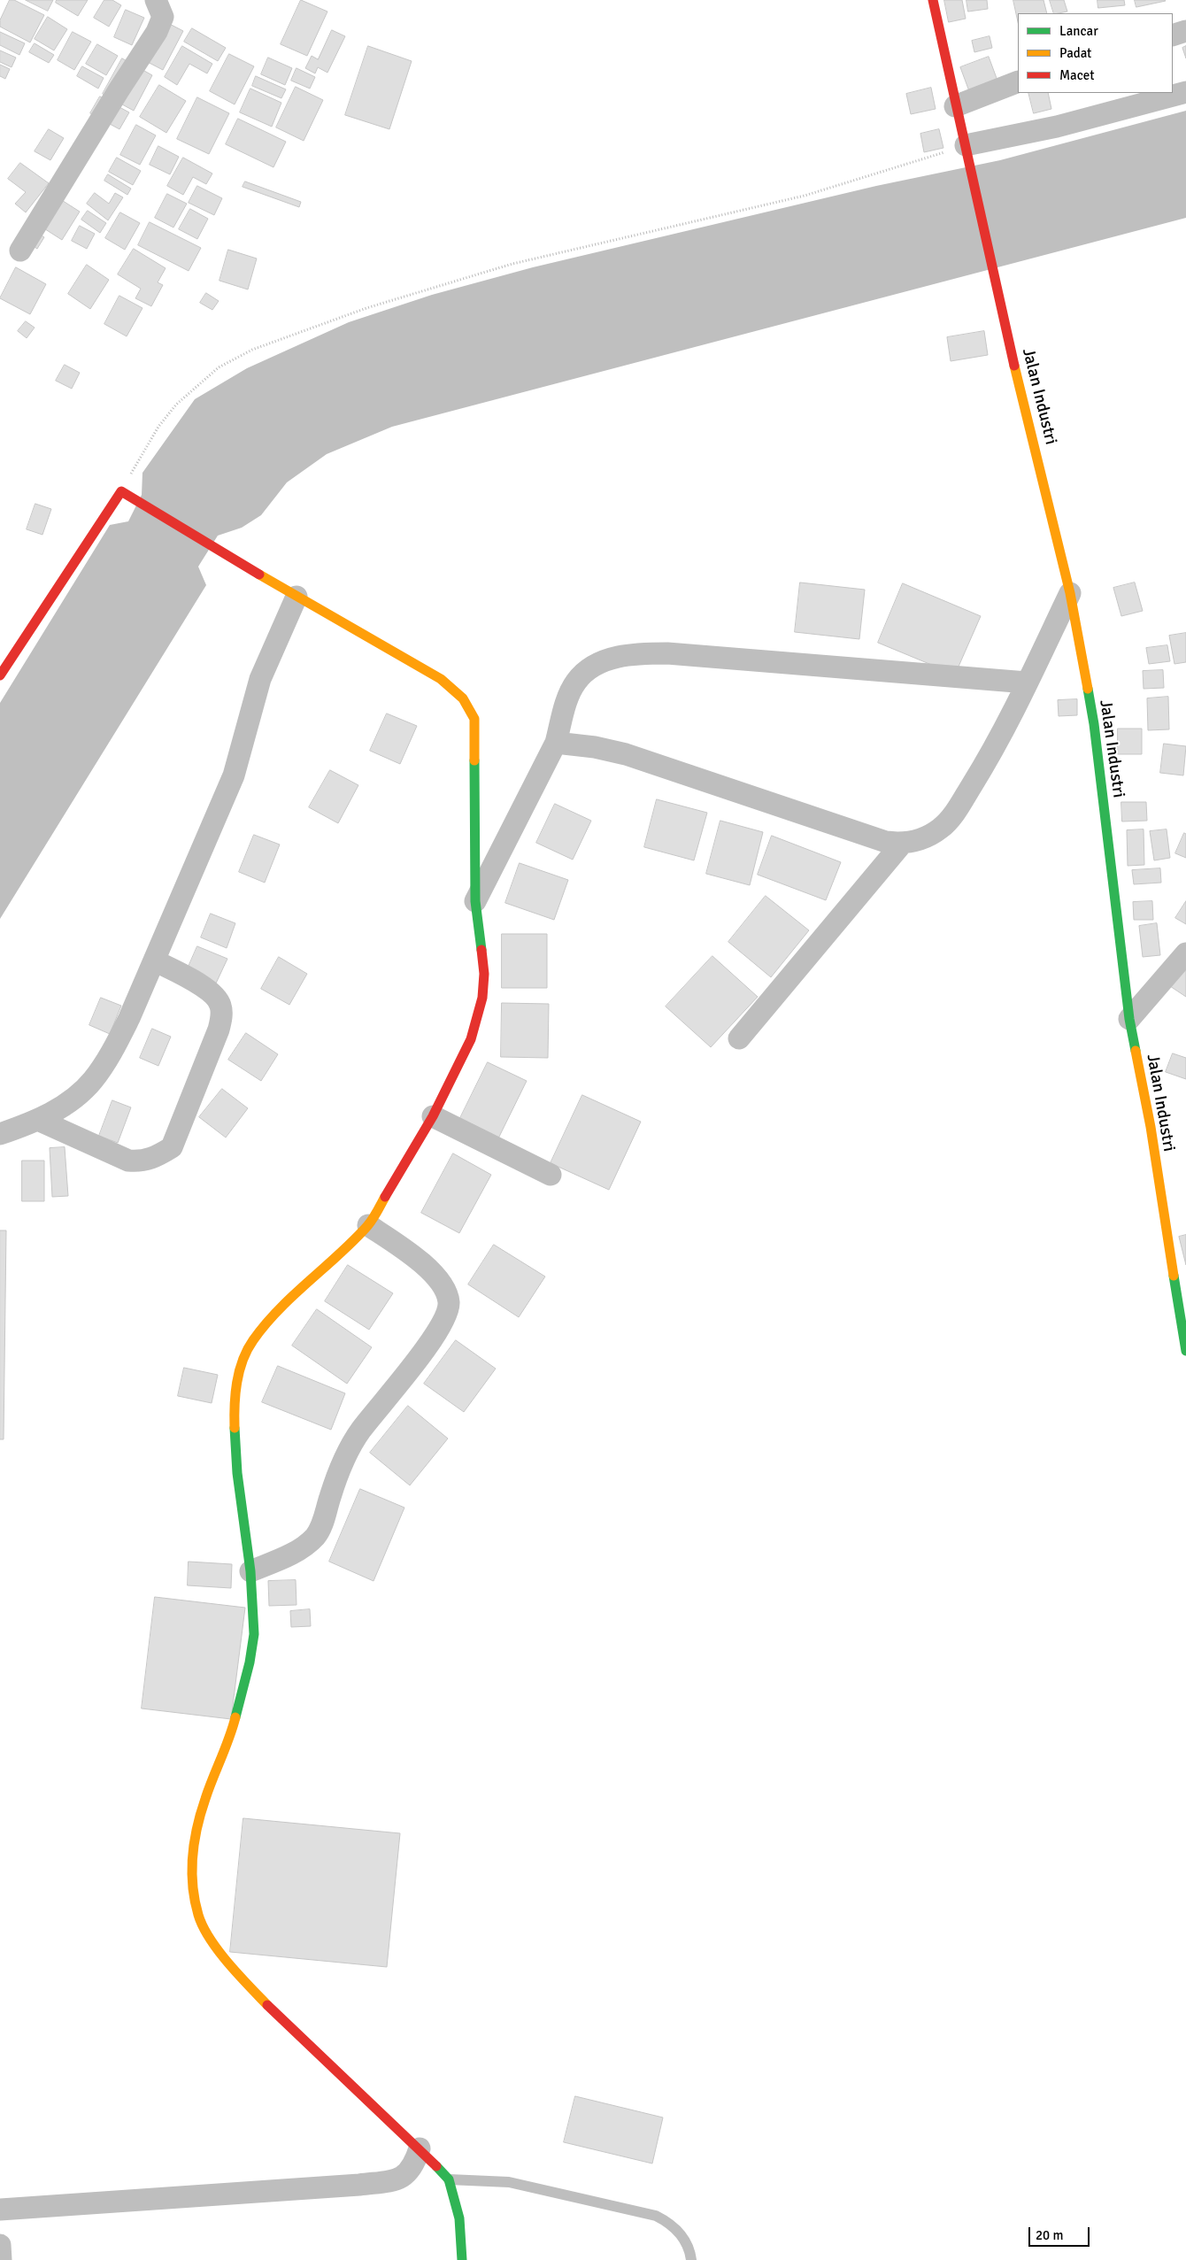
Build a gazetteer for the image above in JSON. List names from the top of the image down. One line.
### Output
{"streets":{"street":["Jalan Industri"]},"legend":["Lancar","Padat","Macet"],"scale_bar":"20 m"}
